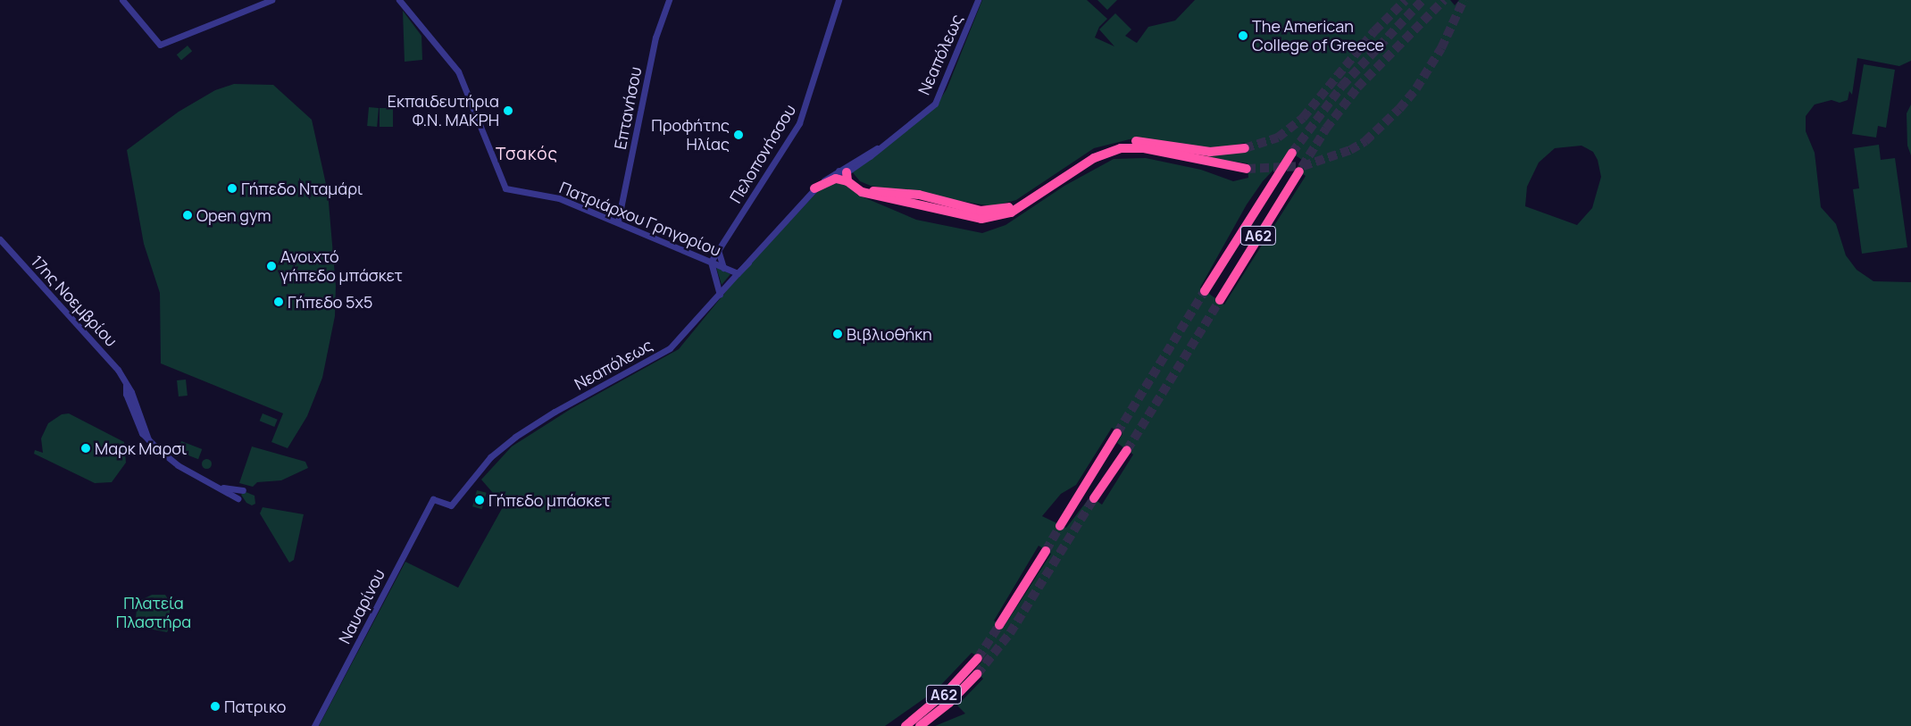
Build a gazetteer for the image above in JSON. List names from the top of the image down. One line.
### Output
{"streets":{"highway":["Α62"],"street":["Νεαπόλεως","Επτανήσου","Πελοπονήσσου","Πατριάρχου Γρηγορίου","17ης Νοεμβρίου","Ναυαρίνου"]},"crossings":[["Νεαπόλεως","Πατριάρχου Γρηγορίου"],["Νεαπόλεως","Ναυαρίνου"],["Επτανήσου","Πατριάρχου Γρηγορίου"],["Πελοπονήσσου","Πατριάρχου Γρηγορίου"]],"districts":["Τσακός"],"parks":["Πλατεία Πλαστήρα"],"places":["The American College of Greece","Εκπαιδευτήρια Φ.Ν. ΜΑΚΡΗ","Προφήτης Ηλίας","Γήπεδο Νταμάρι","Open gym","Ανοιχτό γήπεδο μπάσκετ","Γήπεδο 5x5","Βιβλιοθήκη","Μαρκ Μαρσι","Γήπεδο μπάσκετ","Πατρικο"]}
